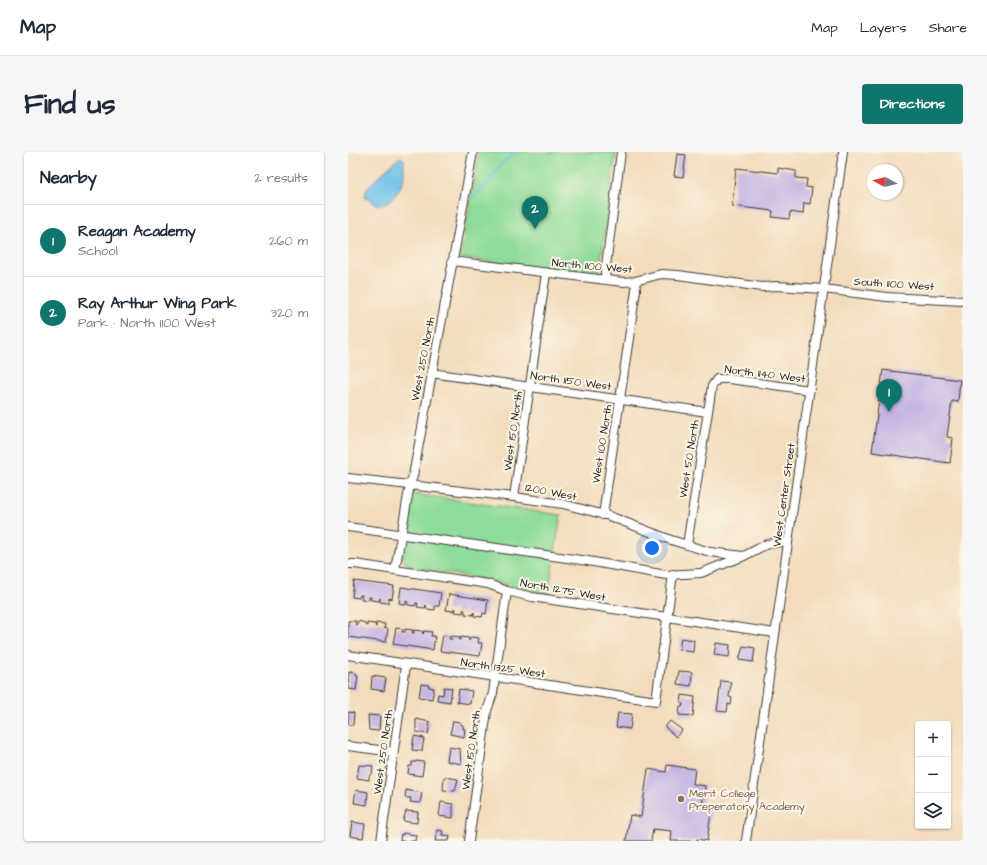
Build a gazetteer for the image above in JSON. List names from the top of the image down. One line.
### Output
{"streets":{"street":["North 1100 West","South 1100 West","West 250 North","North 1140 West","North 1150 West","West 150 North","West 100 North","West 50 North","1200 West","West Center Street","North 1275 West","North 1325 West"]},"crossings":[["North 1100 West","South 1100 West"],["North 1100 West","West 250 North"],["North 1100 West","West 150 North"],["North 1100 West","West 100 North"],["North 1100 West","West Center Street"],["South 1100 West","West Center Street"],["West 250 North","North 1150 West"],["West 250 North","1200 West"],["West 250 North","North 1275 West"],["West 250 North","North 1325 West"],["North 1140 West","West 50 North"],["North 1140 West","West Center Street"],["North 1150 West","West 150 North"],["North 1150 West","West 100 North"],["North 1150 West","West 50 North"],["West 150 North","1200 West"],["West 150 North","North 1275 West"],["West 150 North","North 1325 West"],["West 100 North","1200 West"],["West 50 North","1200 West"],["West Center Street","North 1275 West"],["North 1275 West","North 1325 West"]],"places":["Merit College Preperatory Academy"],"north":"left","page":{"header":"Map","nav":["Map","Layers","Share"],"buttons":"Directions","title":"Find us","heading":["Nearby","2 results"],"pins":["2","1"],"list":[{"mark":"1","name":"Reagan Academy","note":"School","value":"260 m"},{"mark":"2","name":"Ray Arthur Wing Park","note":"Park · North 1100 West","value":"320 m"}],"map_buttons":["+","−"]}}
